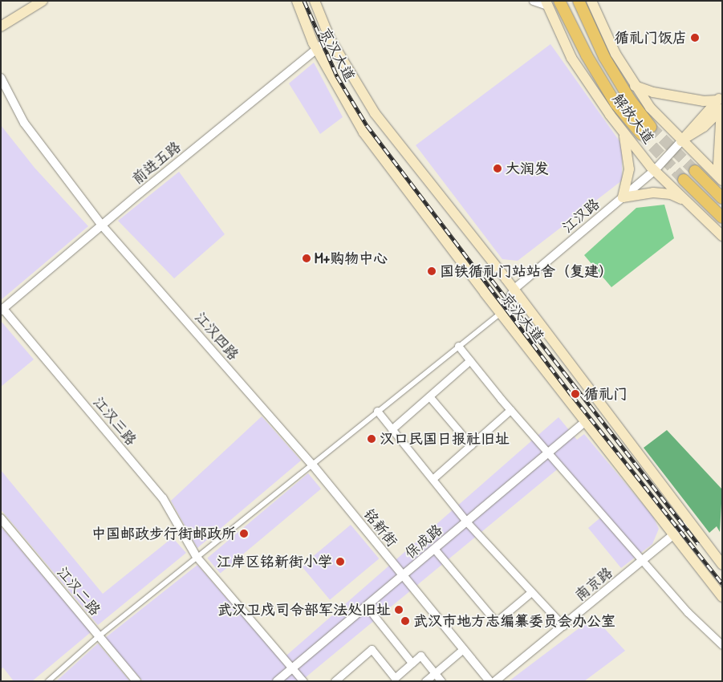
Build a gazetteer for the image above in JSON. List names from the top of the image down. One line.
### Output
{"streets":{"main road":["京汉大道","解放大道"],"street":["前进五路","江汉路","江汉四路","江汉三路","铭新街","保成路","南京路","江汉二路"]},"crossings":[["京汉大道","前进五路"],["京汉大道","江汉路"],["京汉大道","保成路"],["京汉大道","南京路"],["解放大道","江汉路"],["前进五路","江汉四路"],["前进五路","江汉三路"],["江汉四路","铭新街"],["铭新街","保成路"]],"places":["循礼门饭店","大润发","M+购物中心","国铁循礼门站站舍（复建）","循礼门","汉口民国日报社旧址","中国邮政步行街邮政所","江岸区铭新街小学","武汉卫戍司令部军法处旧址","武汉市地方志编纂委员会办公室"]}
